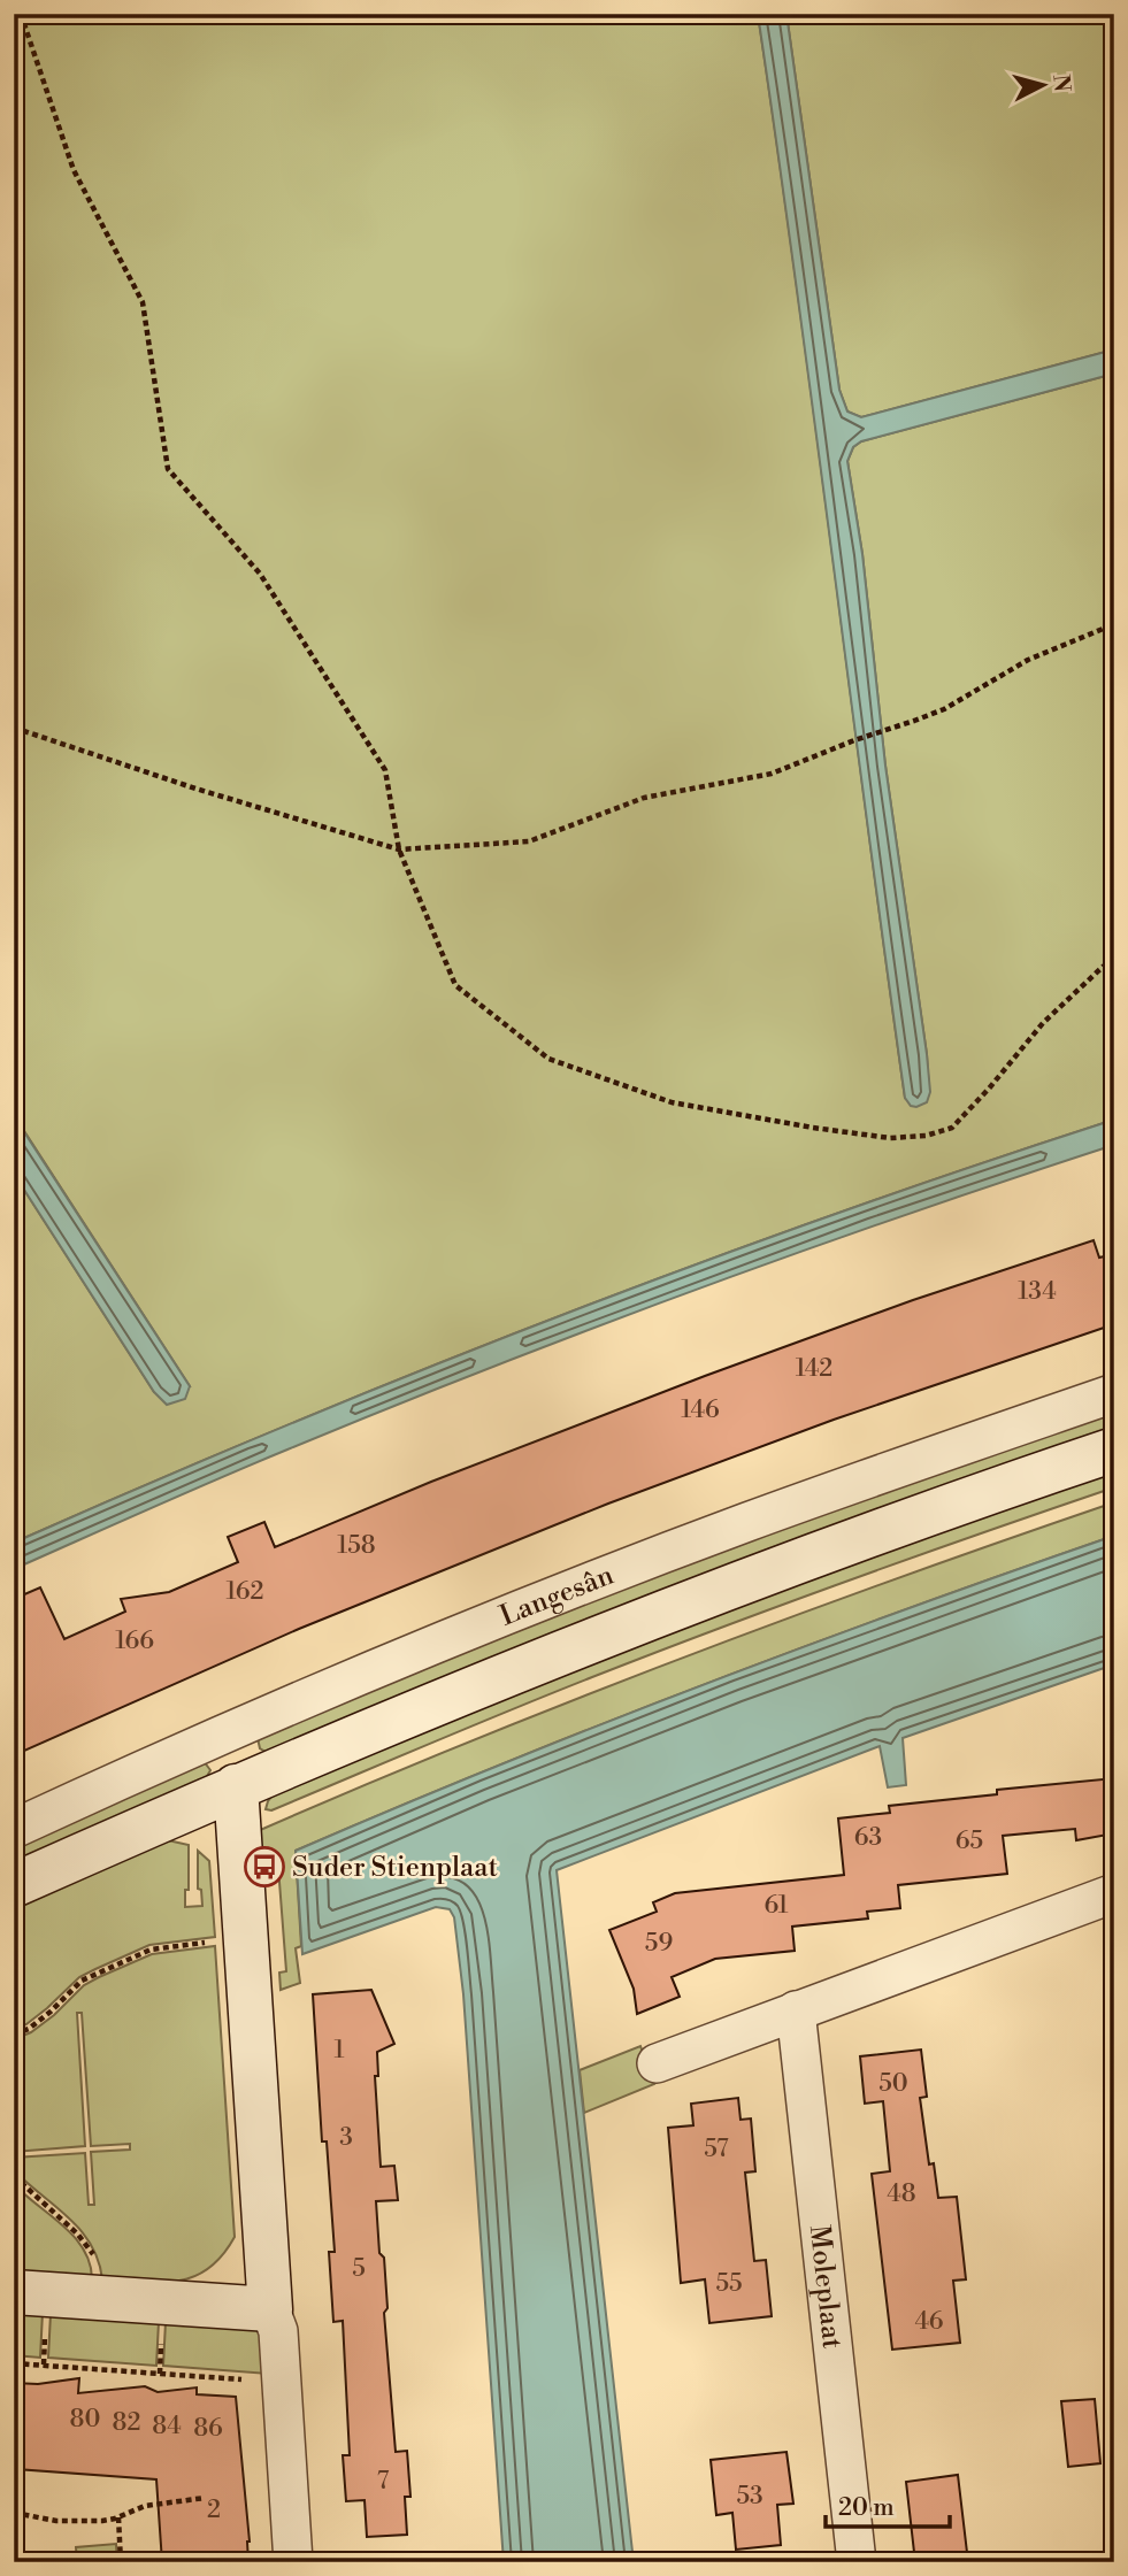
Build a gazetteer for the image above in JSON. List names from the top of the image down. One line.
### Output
{"streets":{"street":["Langesân","Moleplaat"]},"places":{"bus stop":["Suder Stienplaat"]},"house_numbers":["134","142","146","158","162","166","63","65","61","59","1","50","3","57","48","5","55","46","80","82","84","86","7","53","2"],"scale_bar":"20 m","north":"right"}
